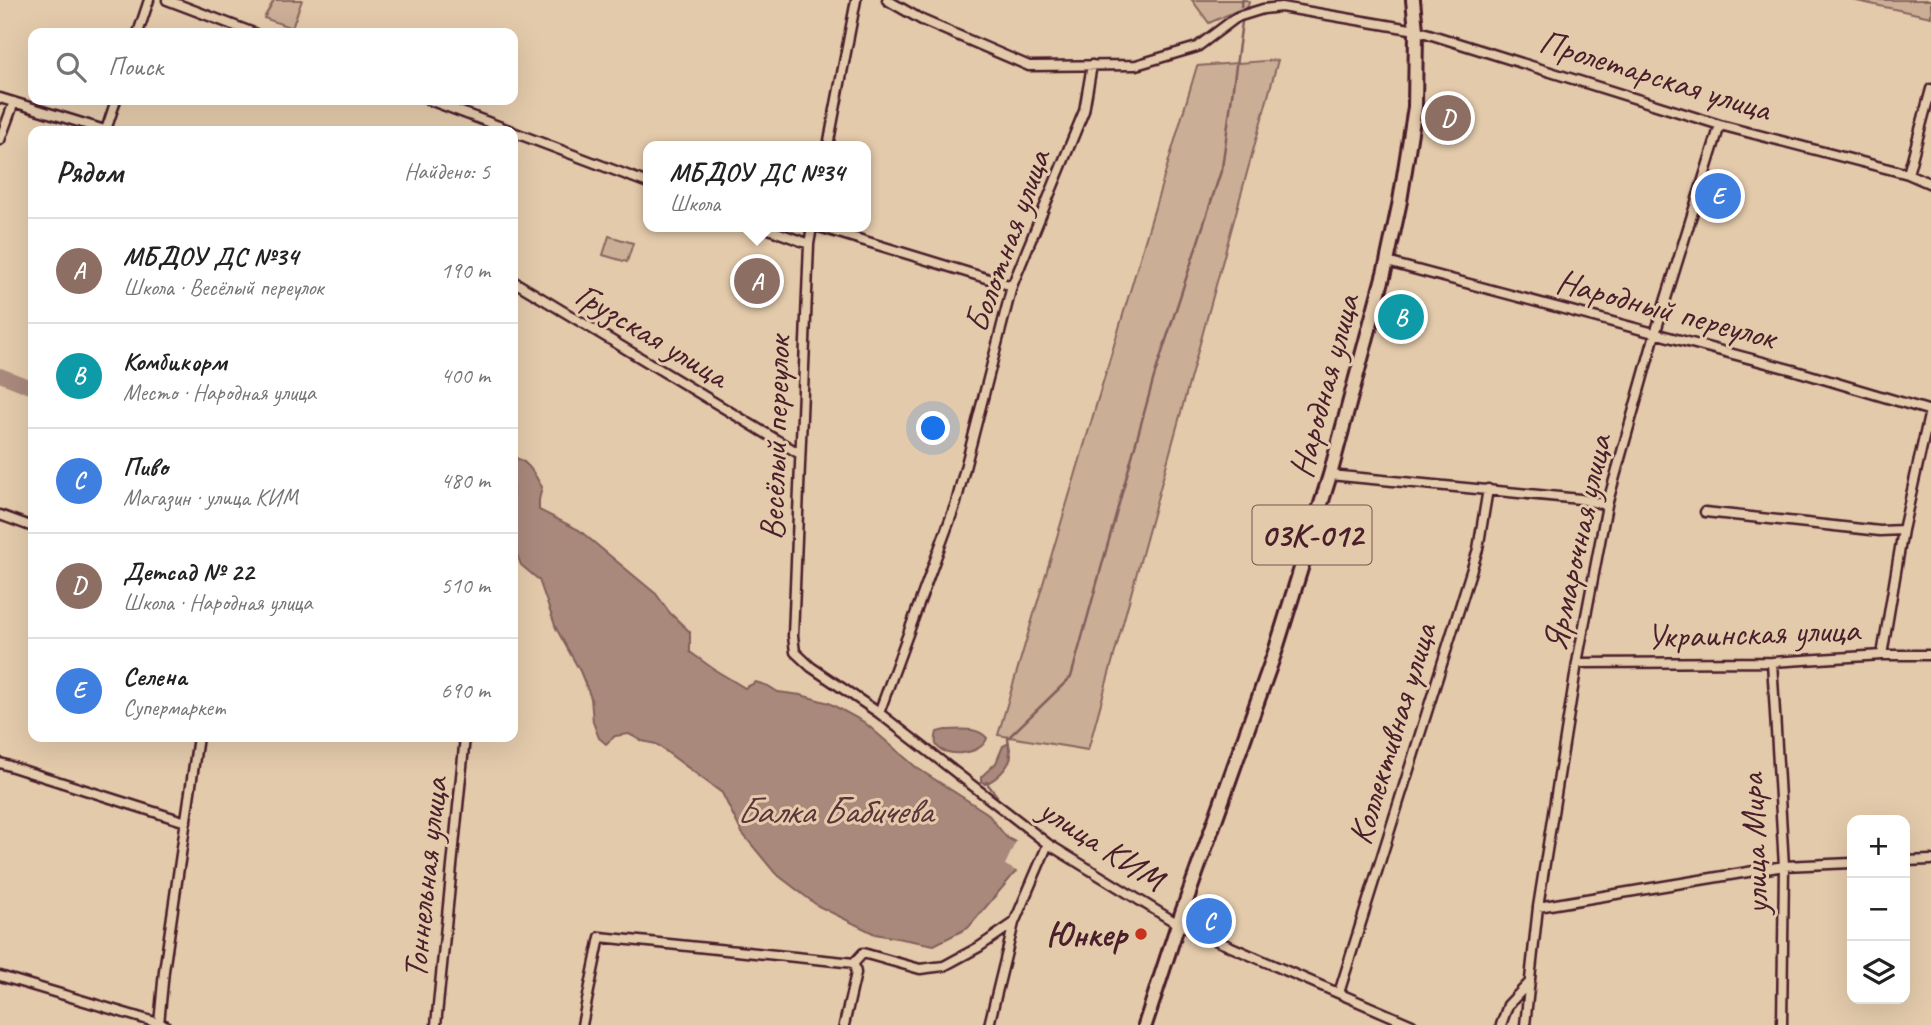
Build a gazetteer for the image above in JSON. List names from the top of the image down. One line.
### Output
{"streets":{"main road":["Народная улица","03К-012"],"street":["Пролетарская улица","Болотная улица","Народный переулок","Грузская улица","Весёлый переулок","Ярмарочная улица","Украинская улица","Коллективная улица","улица КИМ","улица Мира","Тоннельная улица"]},"crossings":[["Пролетарская улица","Болотная улица"],["Пролетарская улица","Народная улица"],["Пролетарская улица","03К-012"],["Пролетарская улица","Ярмарочная улица"],["Болотная улица","улица КИМ"],["Народный переулок","Народная улица"],["Народный переулок","Ярмарочная улица"],["Грузская улица","Весёлый переулок"],["Народная улица","03К-012"],["Народная улица","улица КИМ"],["Весёлый переулок","улица КИМ"],["Ярмарочная улица","Украинская улица"],["Украинская улица","улица Мира"],["Коллективная улица","улица КИМ"]],"water":["Балка Бабичева"],"places":["Юнкер"],"page":{"search":"Поиск","pins":["D","E","A","B","C"],"heading":["Рядом","Найдено: 5"],"popup":["МБДОУ ДС №34","Школа"],"list":[{"mark":"A","name":"МБДОУ ДС №34","note":"Школа · Весёлый переулок","value":"190 m"},{"mark":"B","name":"Комбикорм","note":"Место · Народная улица","value":"400 m"},{"mark":"C","name":"Пиво","note":"Магазин · улица КИМ","value":"480 m"},{"mark":"D","name":"Детсад № 22","note":"Школа · Народная улица","value":"510 m"},{"mark":"E","name":"Селена","note":"Супермаркет","value":"690 m"}],"map_buttons":["+","−"]}}
